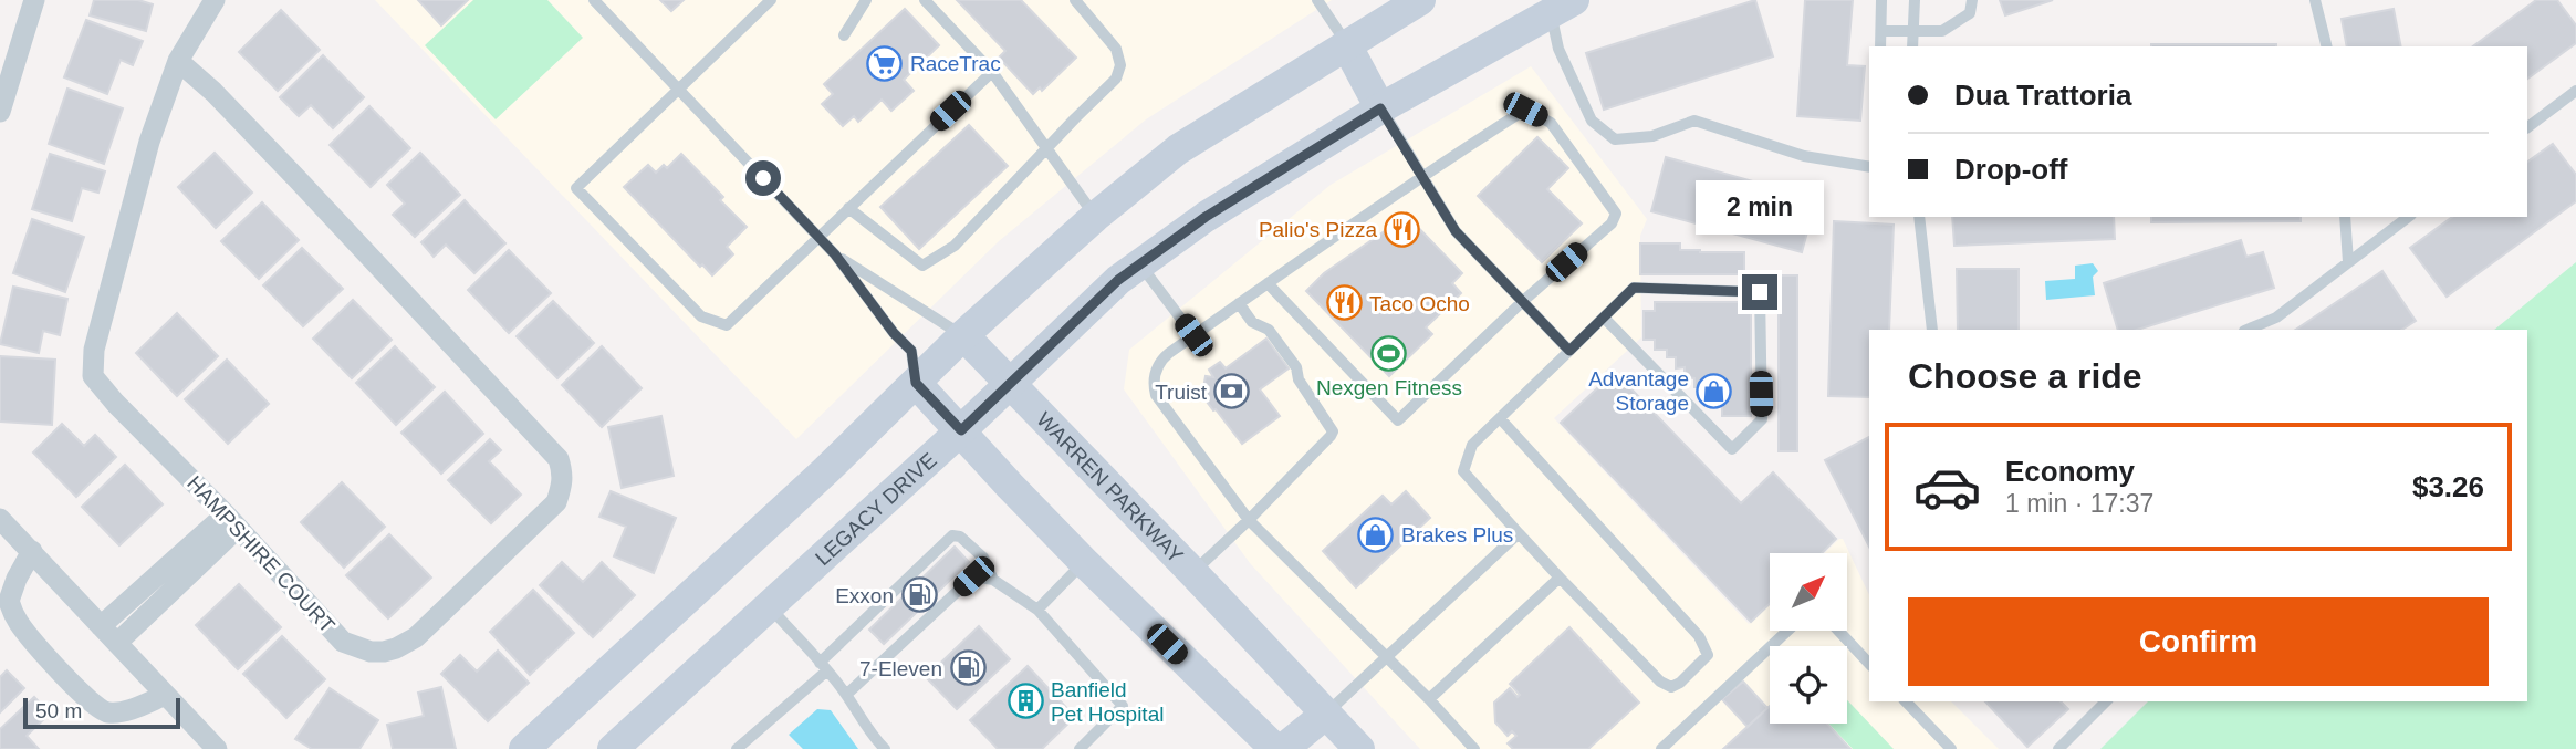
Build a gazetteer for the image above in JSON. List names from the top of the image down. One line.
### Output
{"streets":{"main road":["WARREN PARKWAY","LEGACY DRIVE"],"street":["HAMPSHIRE COURT"]},"crossings":[["WARREN PARKWAY","LEGACY DRIVE"]],"places":{"supermarket":["RaceTrac"],"restaurant":["Palio's Pizza","Taco Ocho"],"sports":["Nexgen Fitness"],"shop":["Advantage Storage","Brakes Plus"],"bank":["Truist"],"fuel station":["Exxon","7-Eleven"],"building":["Banfield Pet Hospital"]},"scale_bar":"50 m","north":"top right","page":{"banner":["Dua Trattoria","Drop-off"],"bubble":"2 min","heading":"Choose a ride","list":[{"name":"Economy","note":"1 min · 17:37","value":"$3.26"}],"buttons":"Confirm","scale":"50 m"}}
